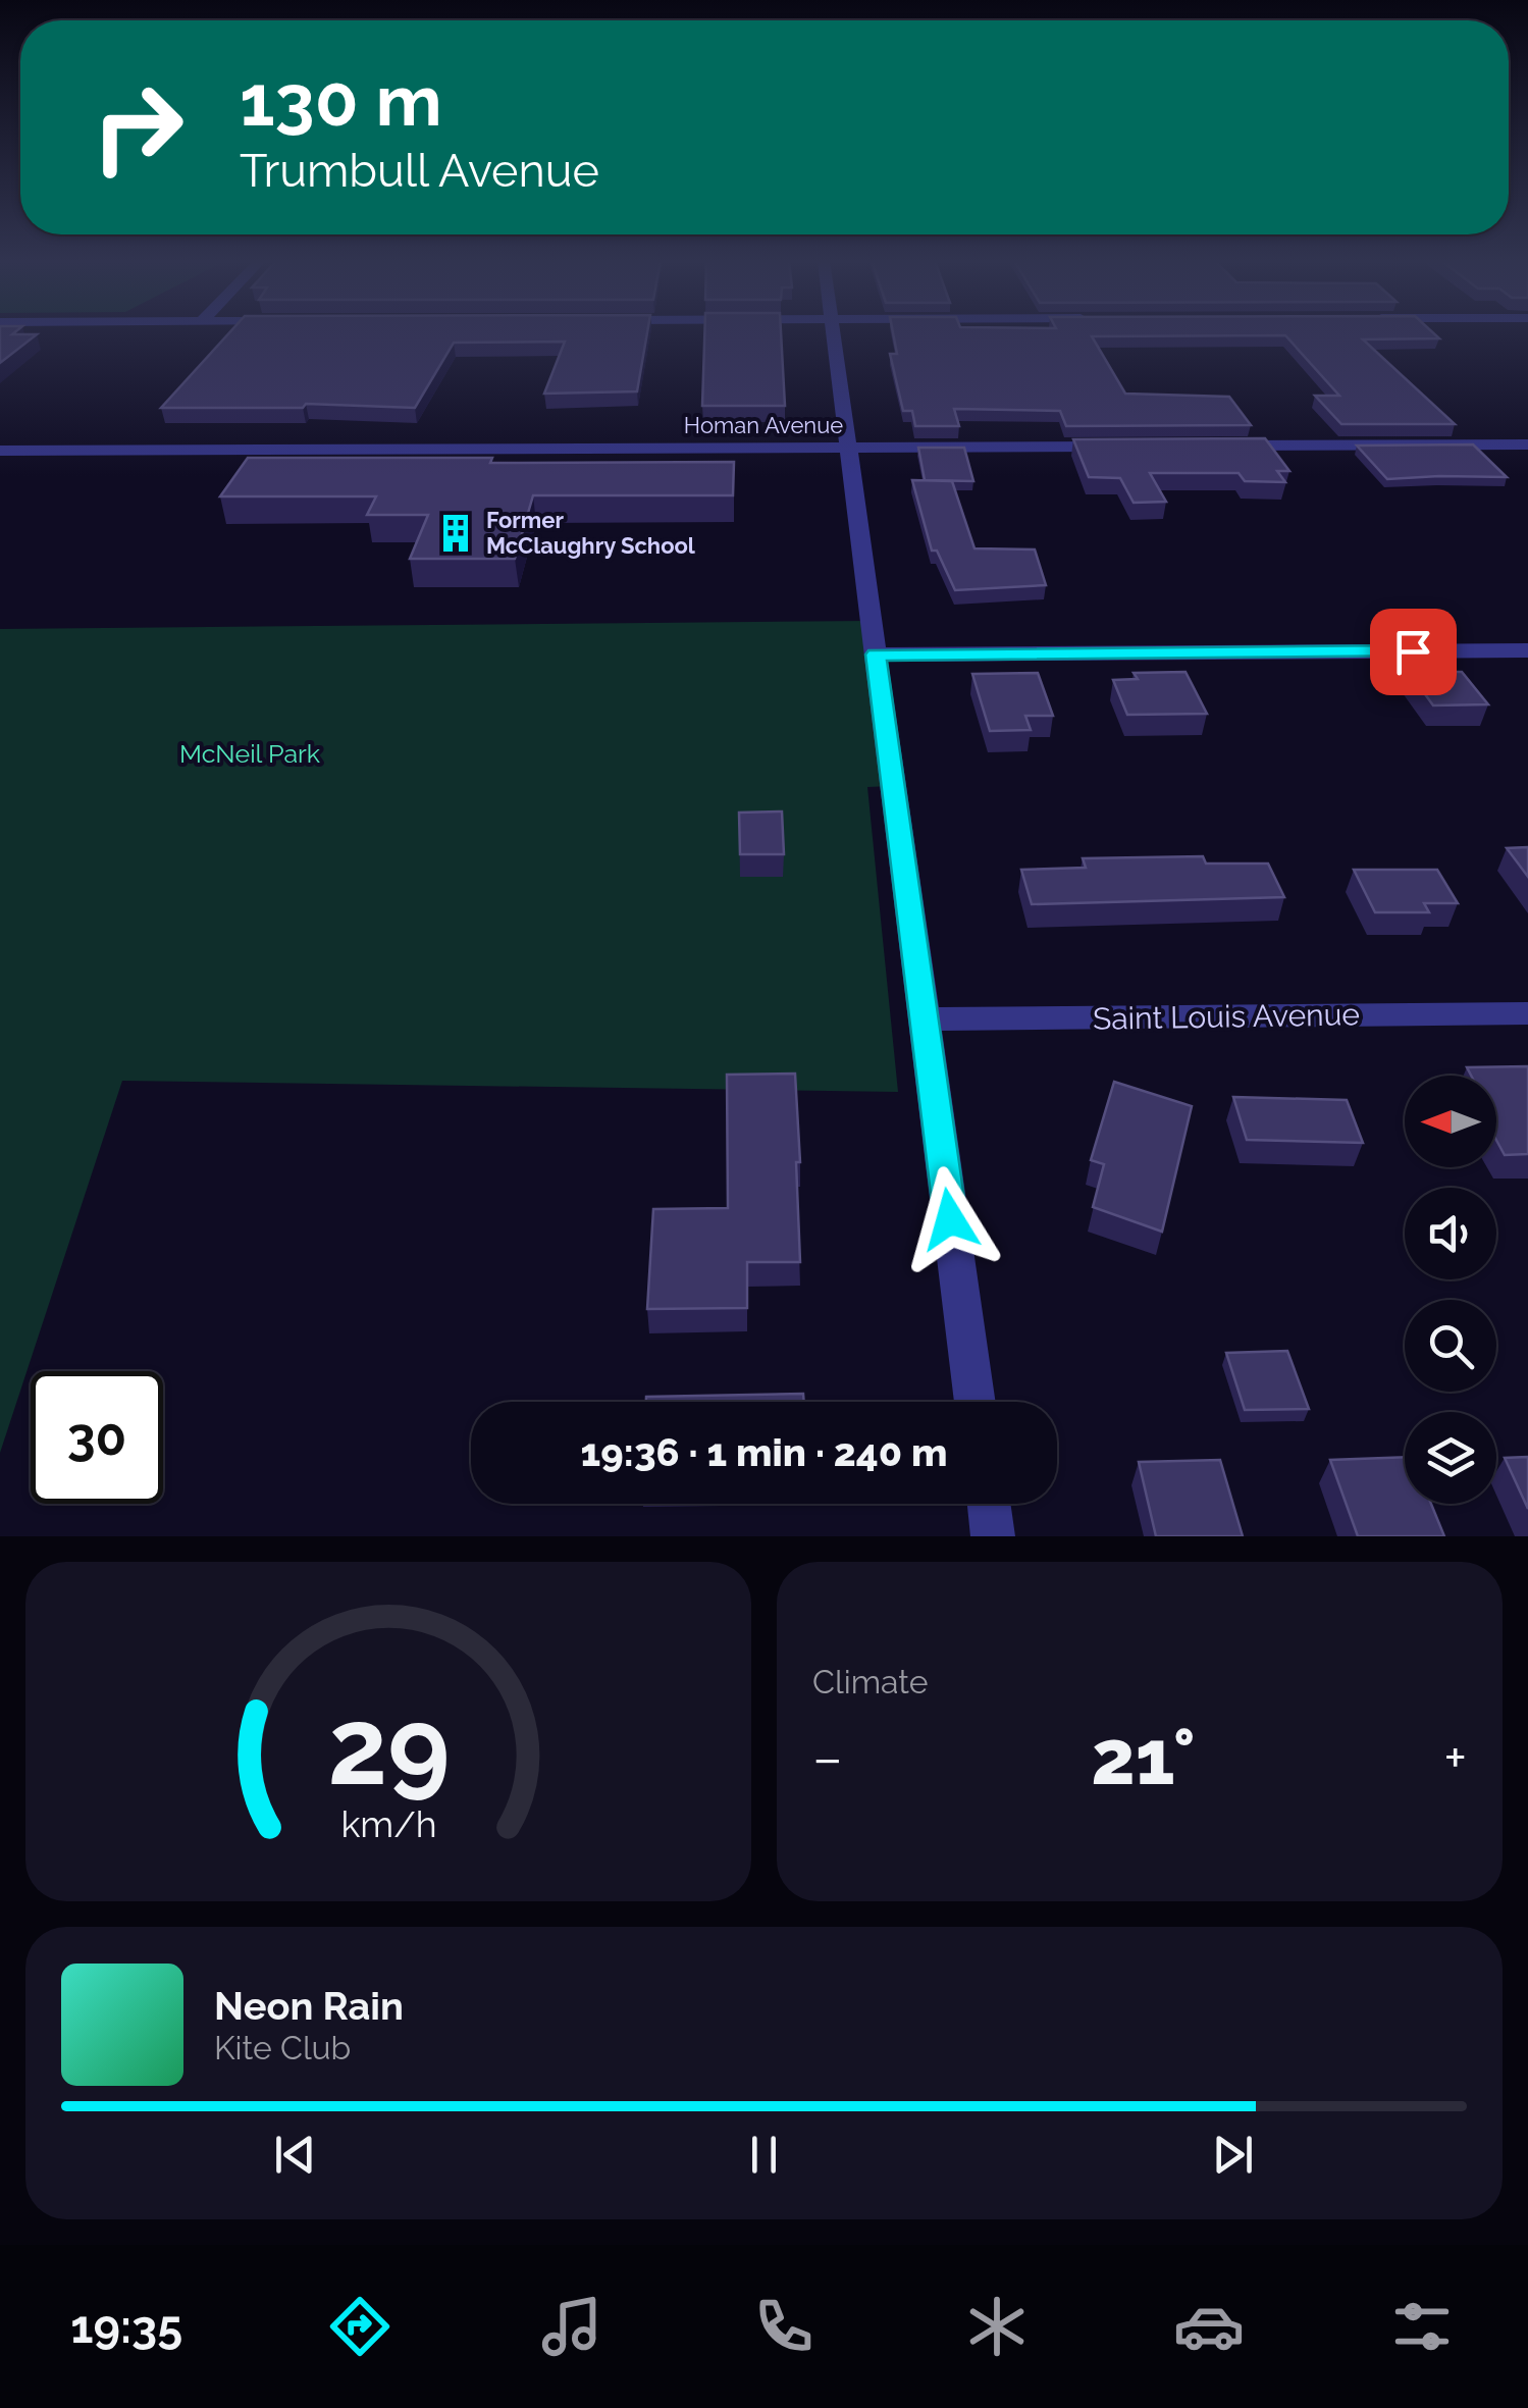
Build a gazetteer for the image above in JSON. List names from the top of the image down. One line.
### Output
{"streets":{"street":["Homan Avenue","Saint Louis Avenue"]},"parks":["McNeil Park"],"places":{"building":["Former McClaughry School"]},"north":"left","page":{"turn":["130 m","Trumbull Avenue"],"limit":"30","trip":"19:36 · 1 min · 240 m","tile":"Climate","heat":["−","21°","+"],"song":["Neon Rain","Kite Club"],"tabs":"19:35","gauge":["29","km/h"]}}
